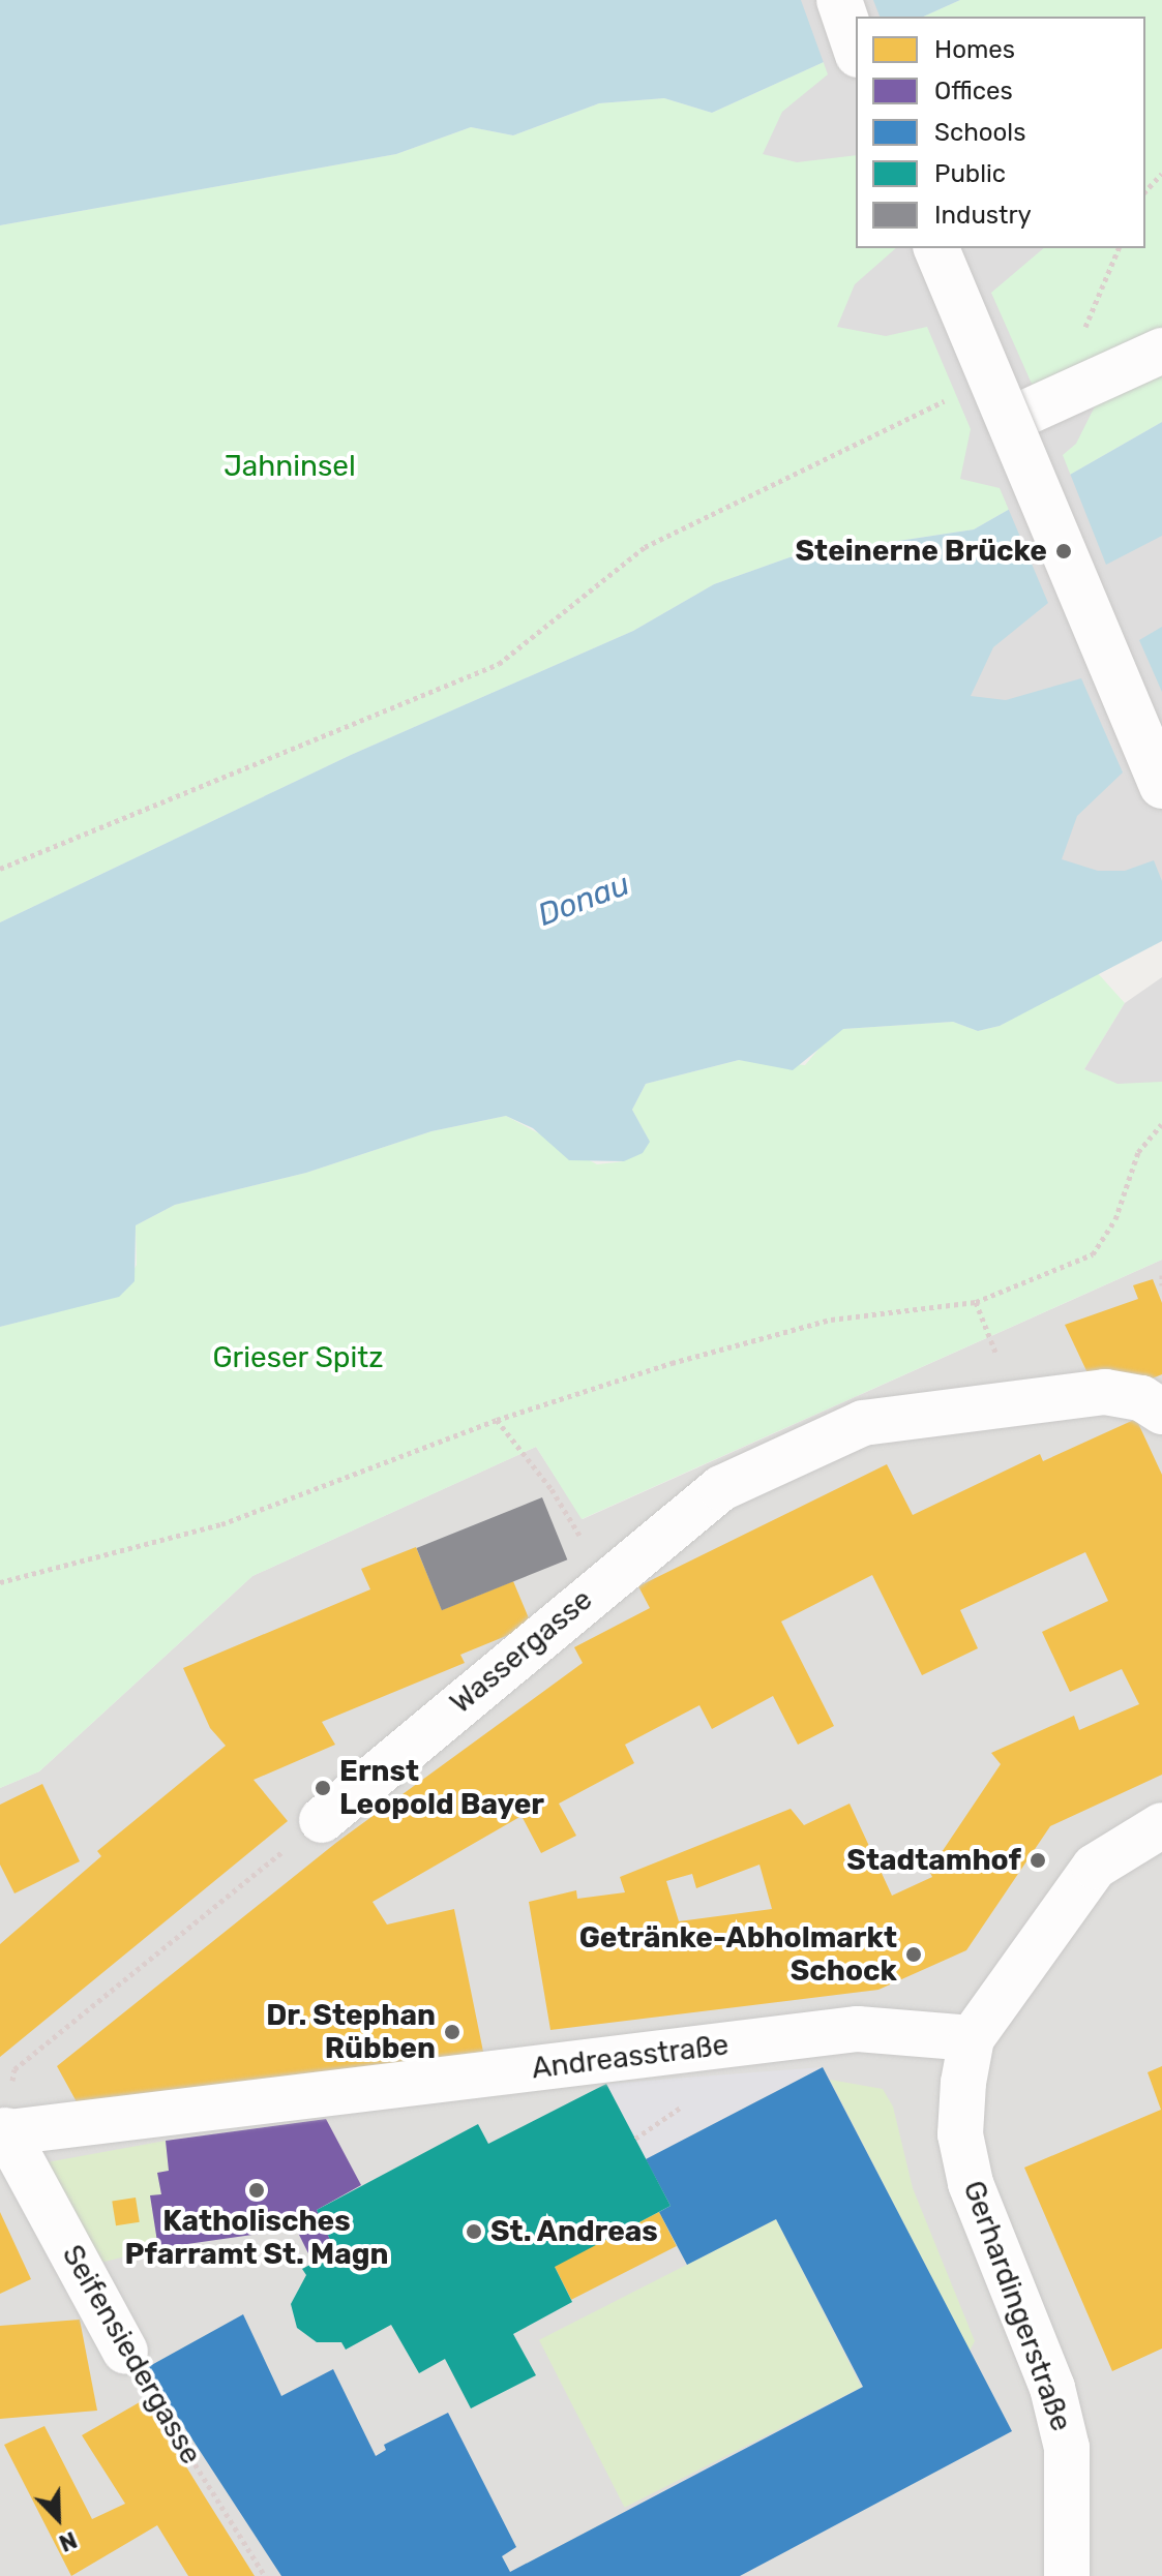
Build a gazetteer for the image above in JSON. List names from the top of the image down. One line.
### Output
{"streets":{"street":["Wassergasse","Andreasstraße","Gerhardingerstraße","Seifensiedergasse"]},"crossings":[["Andreasstraße","Gerhardingerstraße"],["Andreasstraße","Seifensiedergasse"]],"water":["Donau"],"parks":["Jahninsel","Grieser Spitz"],"places":["Steinerne Brücke","Ernst Leopold Bayer","Stadtamhof","Getränke-Abholmarkt Schock","Dr. Stephan Rübben","Katholisches Pfarramt St. Magn","St. Andreas"],"legend":["Homes","Offices","Schools","Public","Industry"],"north":"bottom right"}
